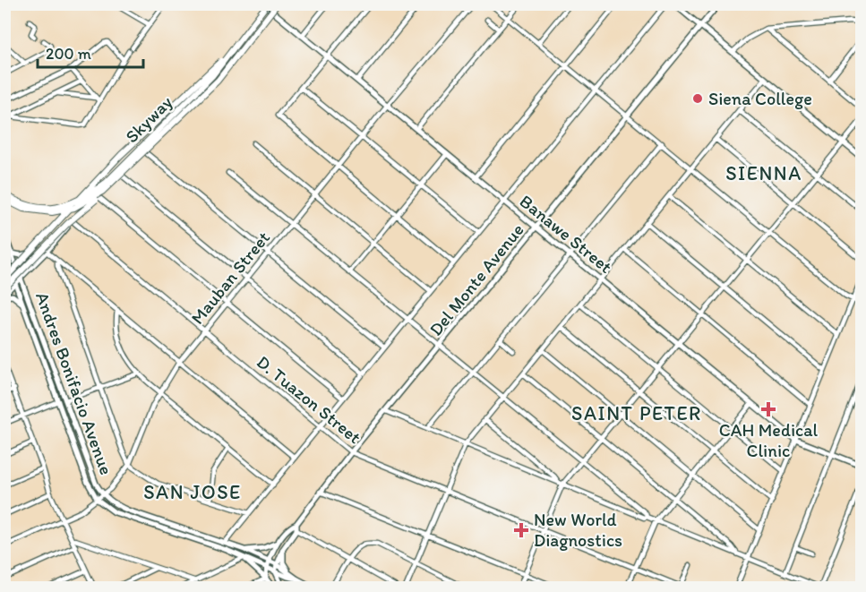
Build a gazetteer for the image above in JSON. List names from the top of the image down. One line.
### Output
{"streets":{"highway":["Skyway"],"main road":["Banawe Street","Del Monte Avenue","Andres Bonifacio Avenue"],"street":["Mauban Street","D. Tuazon Street"]},"crossings":[["Skyway","Banawe Street"],["Banawe Street","Mauban Street"],["Banawe Street","Del Monte Avenue"],["Mauban Street","Andres Bonifacio Avenue"],["Mauban Street","D. Tuazon Street"],["Del Monte Avenue","Andres Bonifacio Avenue"],["Del Monte Avenue","D. Tuazon Street"]],"districts":["SIENNA","SAINT PETER","SAN JOSE"],"places":{"other":["Siena College"],"health":["CAH Medical Clinic","New World Diagnostics"]},"scale_bar":"200 m"}
